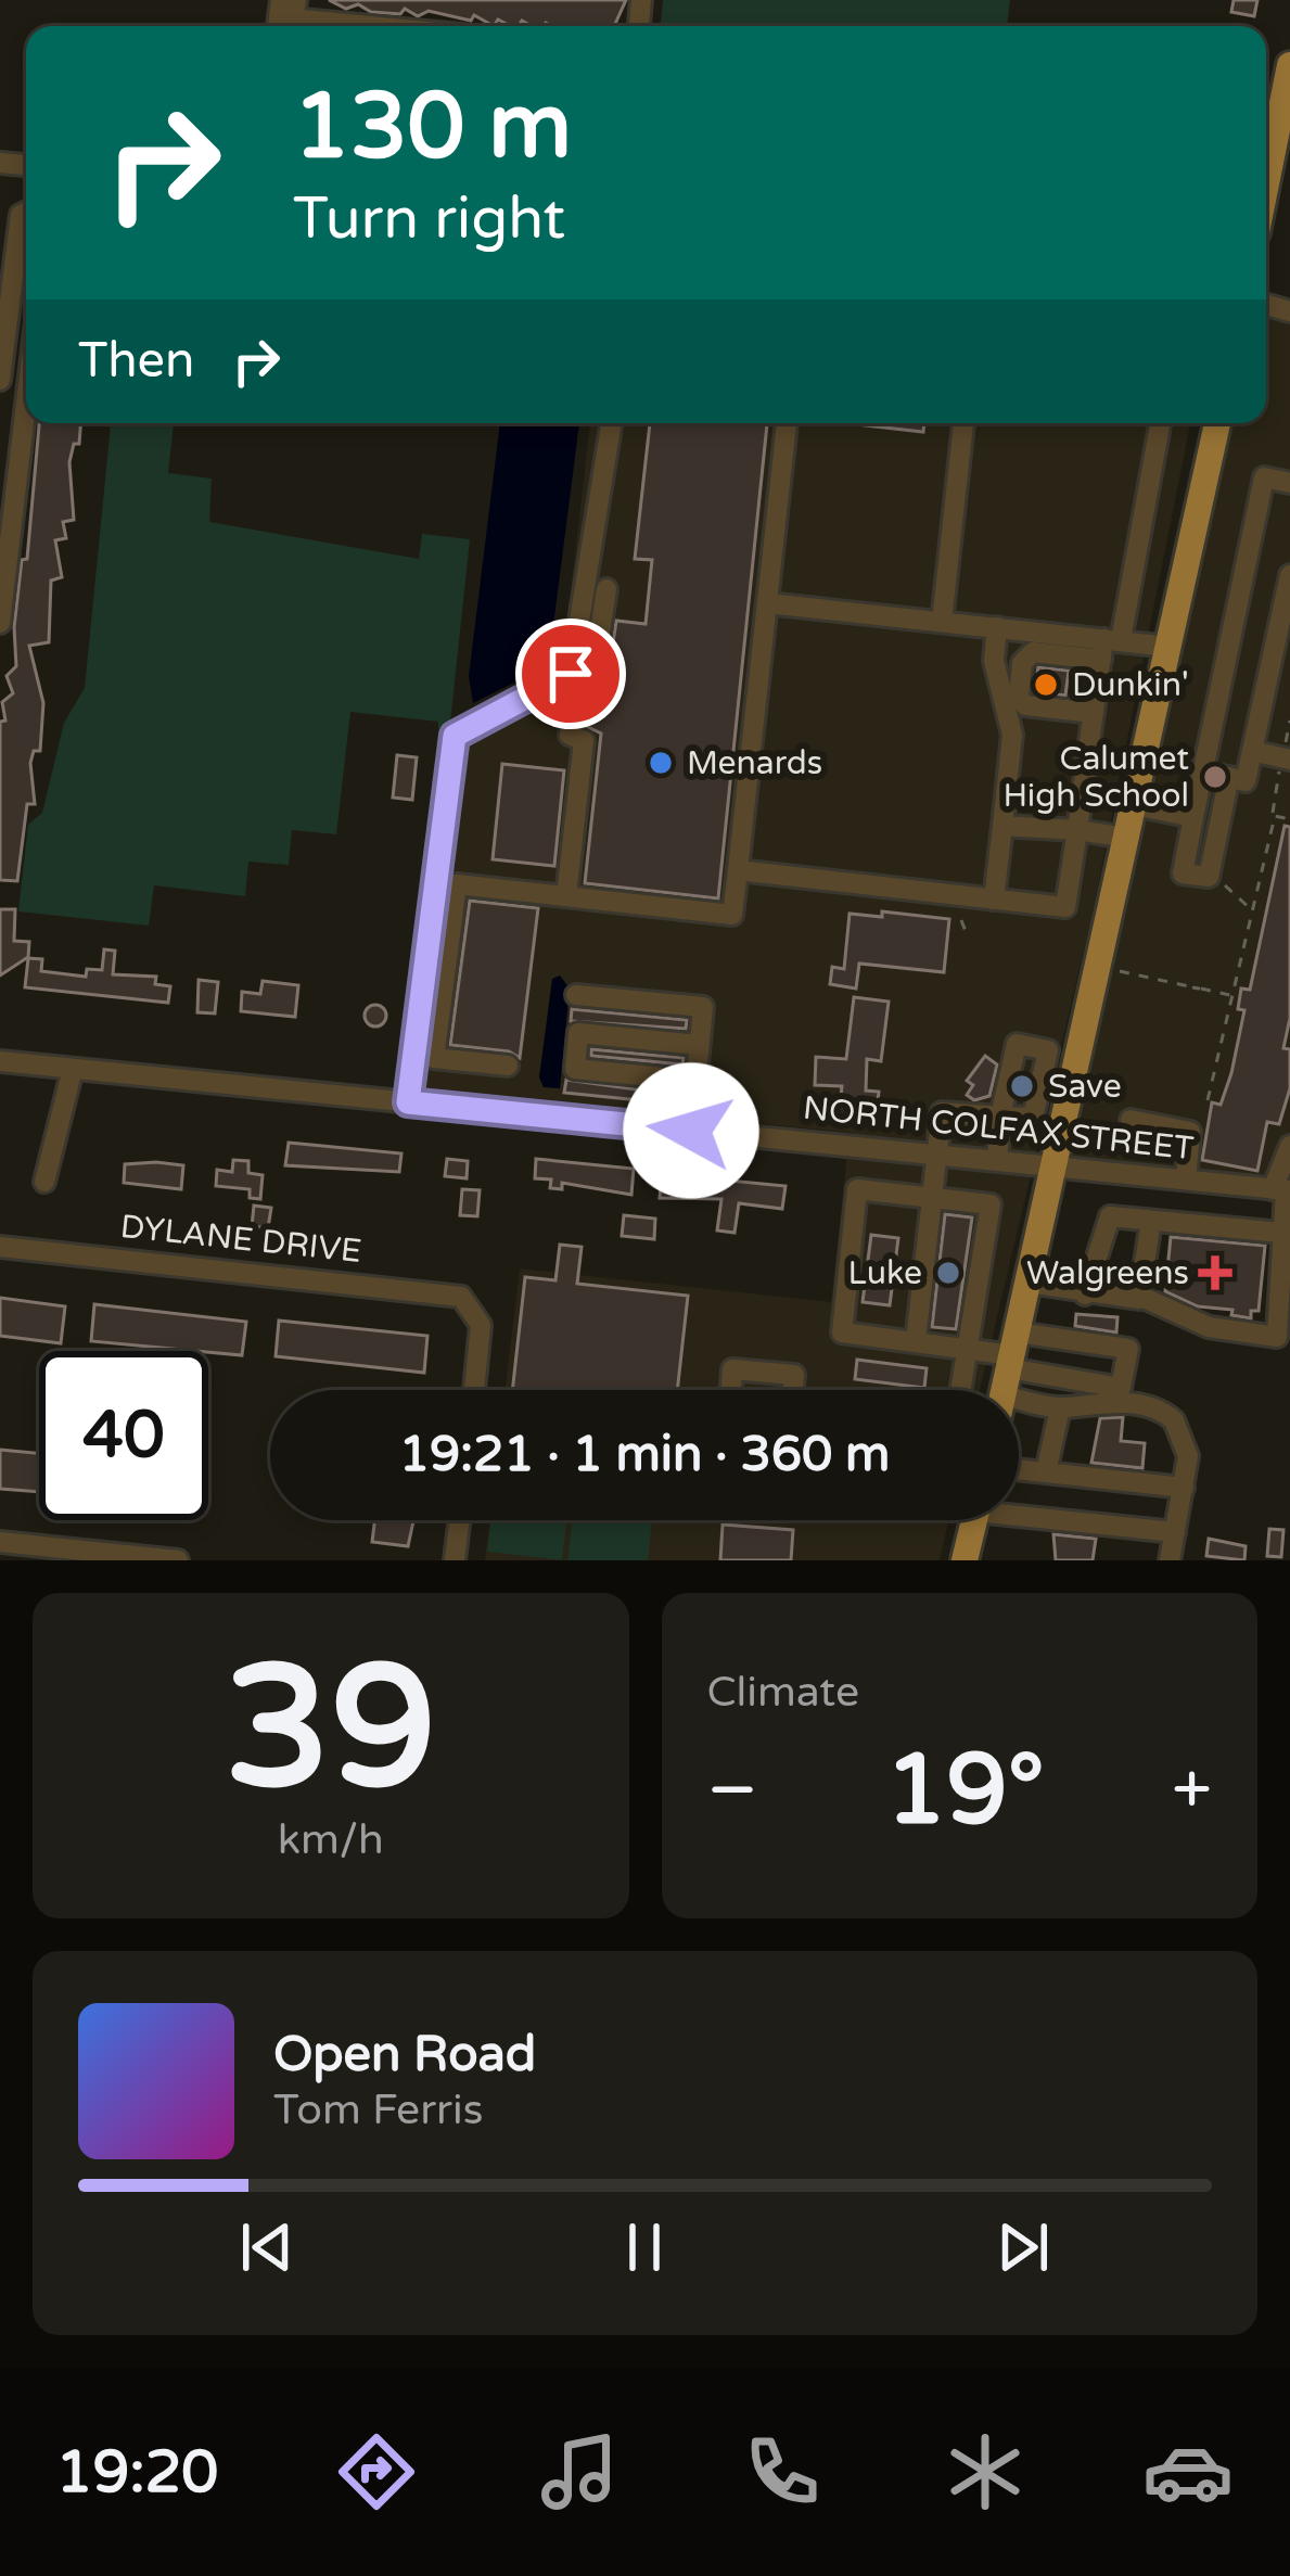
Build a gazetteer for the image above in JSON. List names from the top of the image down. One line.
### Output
{"streets":{"street":["NORTH COLFAX STREET","DYLANE DRIVE"]},"places":{"other":["Dunkin'","Menards","Calumet High School","Save","Luke"],"health":["Walgreens"]},"page":{"turn":["130 m","Turn right"],"then":"Then","limit":"40","trip":"19:21 · 1 min · 360 m","tile":[["39","km/h"],"Climate"],"heat":["−","19°","+"],"song":["Open Road","Tom Ferris"],"tabs":"19:20"}}
